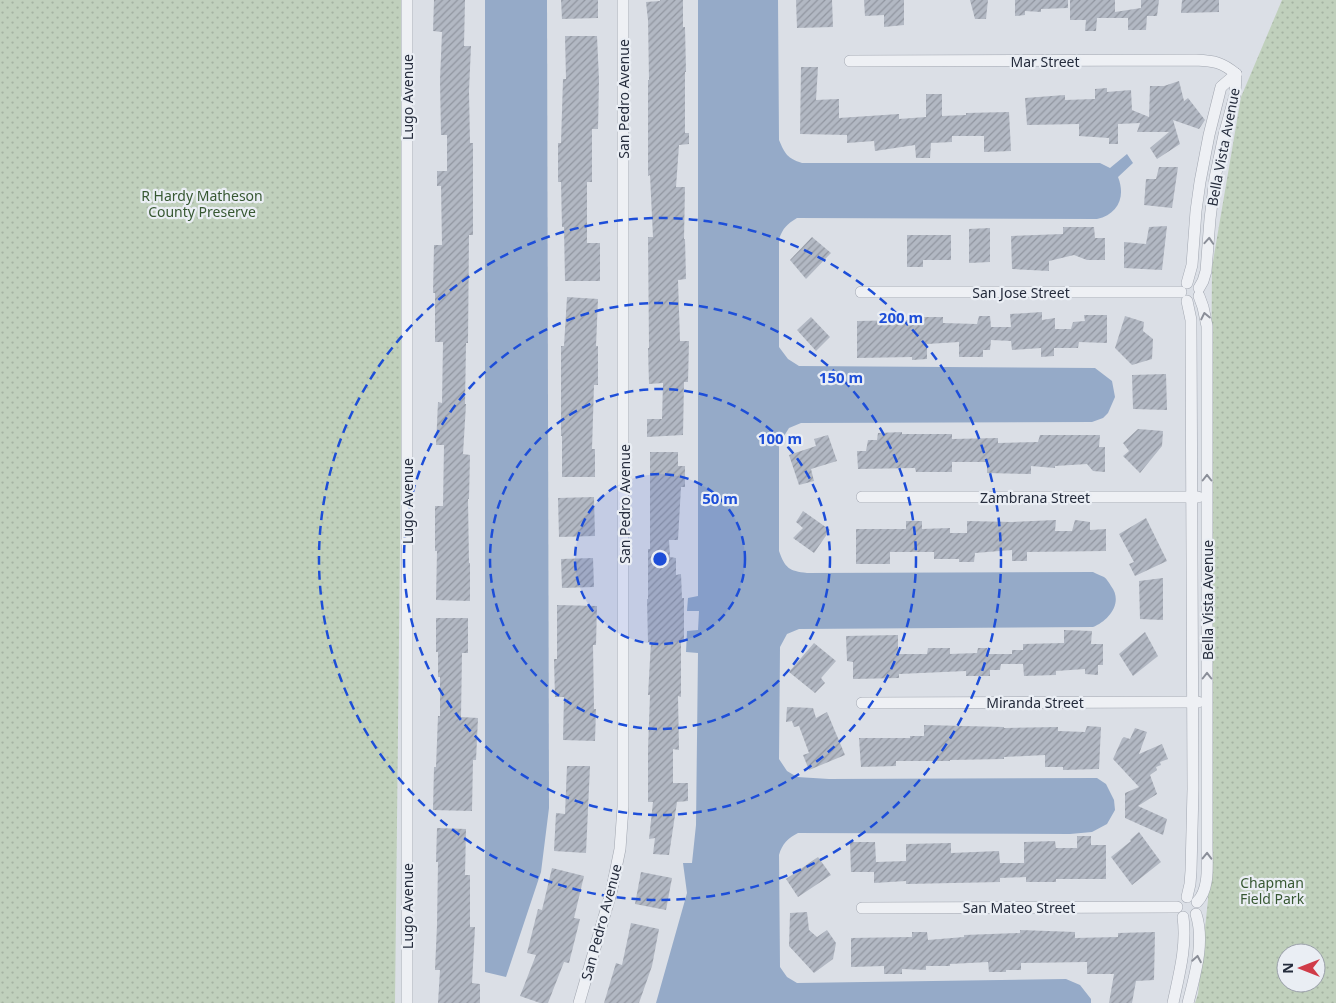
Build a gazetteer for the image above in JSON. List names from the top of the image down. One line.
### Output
{"streets":{"street":["Mar Street","Lugo Avenue","San Pedro Avenue","Bella Vista Avenue","San Jose Street","Zambrana Street","Miranda Street","San Mateo Street"]},"crossings":[["Mar Street","Bella Vista Avenue"],["Bella Vista Avenue","San Jose Street"],["Bella Vista Avenue","Zambrana Street"],["Bella Vista Avenue","Miranda Street"],["Bella Vista Avenue","San Mateo Street"]],"parks":["R Hardy Matheson County Preserve","Chapman Field Park"],"north":"left","rings":["200 m","150 m","100 m","50 m"]}
